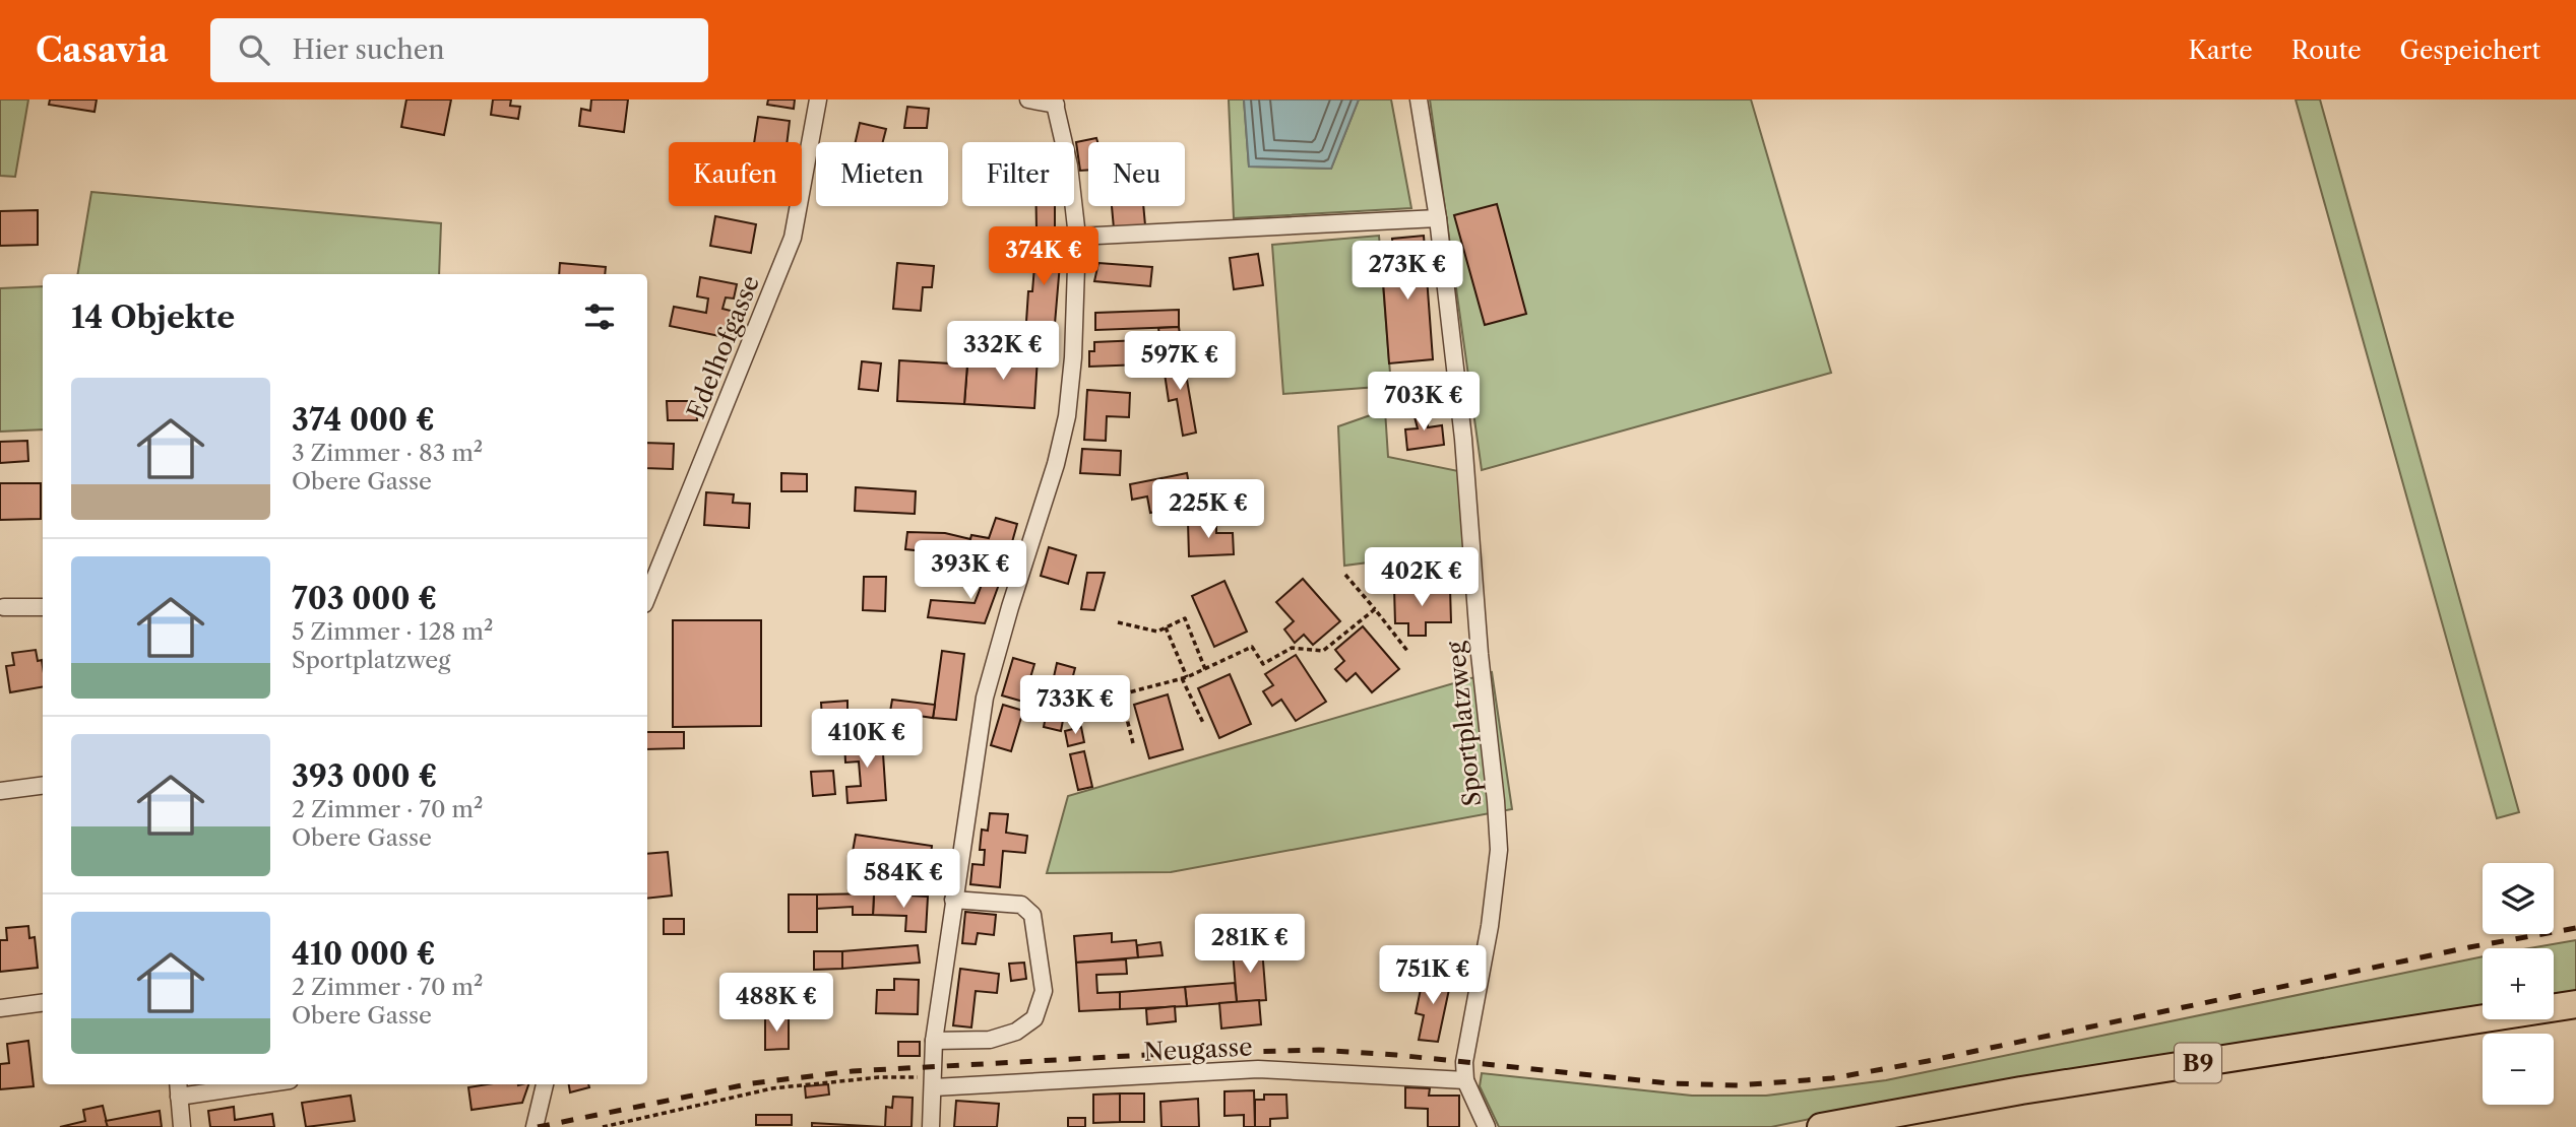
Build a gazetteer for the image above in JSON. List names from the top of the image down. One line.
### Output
{"streets":{"main road":["B9"],"street":["Edelhofgasse","Sportplatzweg","Neugasse"]},"crossings":[["Sportplatzweg","Neugasse"]],"page":{"header":"Casavia","search":"Hier suchen","nav":["Karte","Route","Gespeichert"],"chip":["Kaufen","Mieten","Filter","Neu"],"price":["374K €","273K €","332K €","597K €","703K €","225K €","393K €","402K €","733K €","410K €","584K €","281K €","751K €","488K €"],"heading":"14 Objekte","list":[{"name":"374 000 €","note":"3 Zimmer · 83 m² · Obere Gasse"},{"name":"703 000 €","note":"5 Zimmer · 128 m² · Sportplatzweg"},{"name":"393 000 €","note":"2 Zimmer · 70 m² · Obere Gasse"},{"name":"410 000 €","note":"2 Zimmer · 70 m² · Obere Gasse"}],"map_buttons":["+","−"]}}
